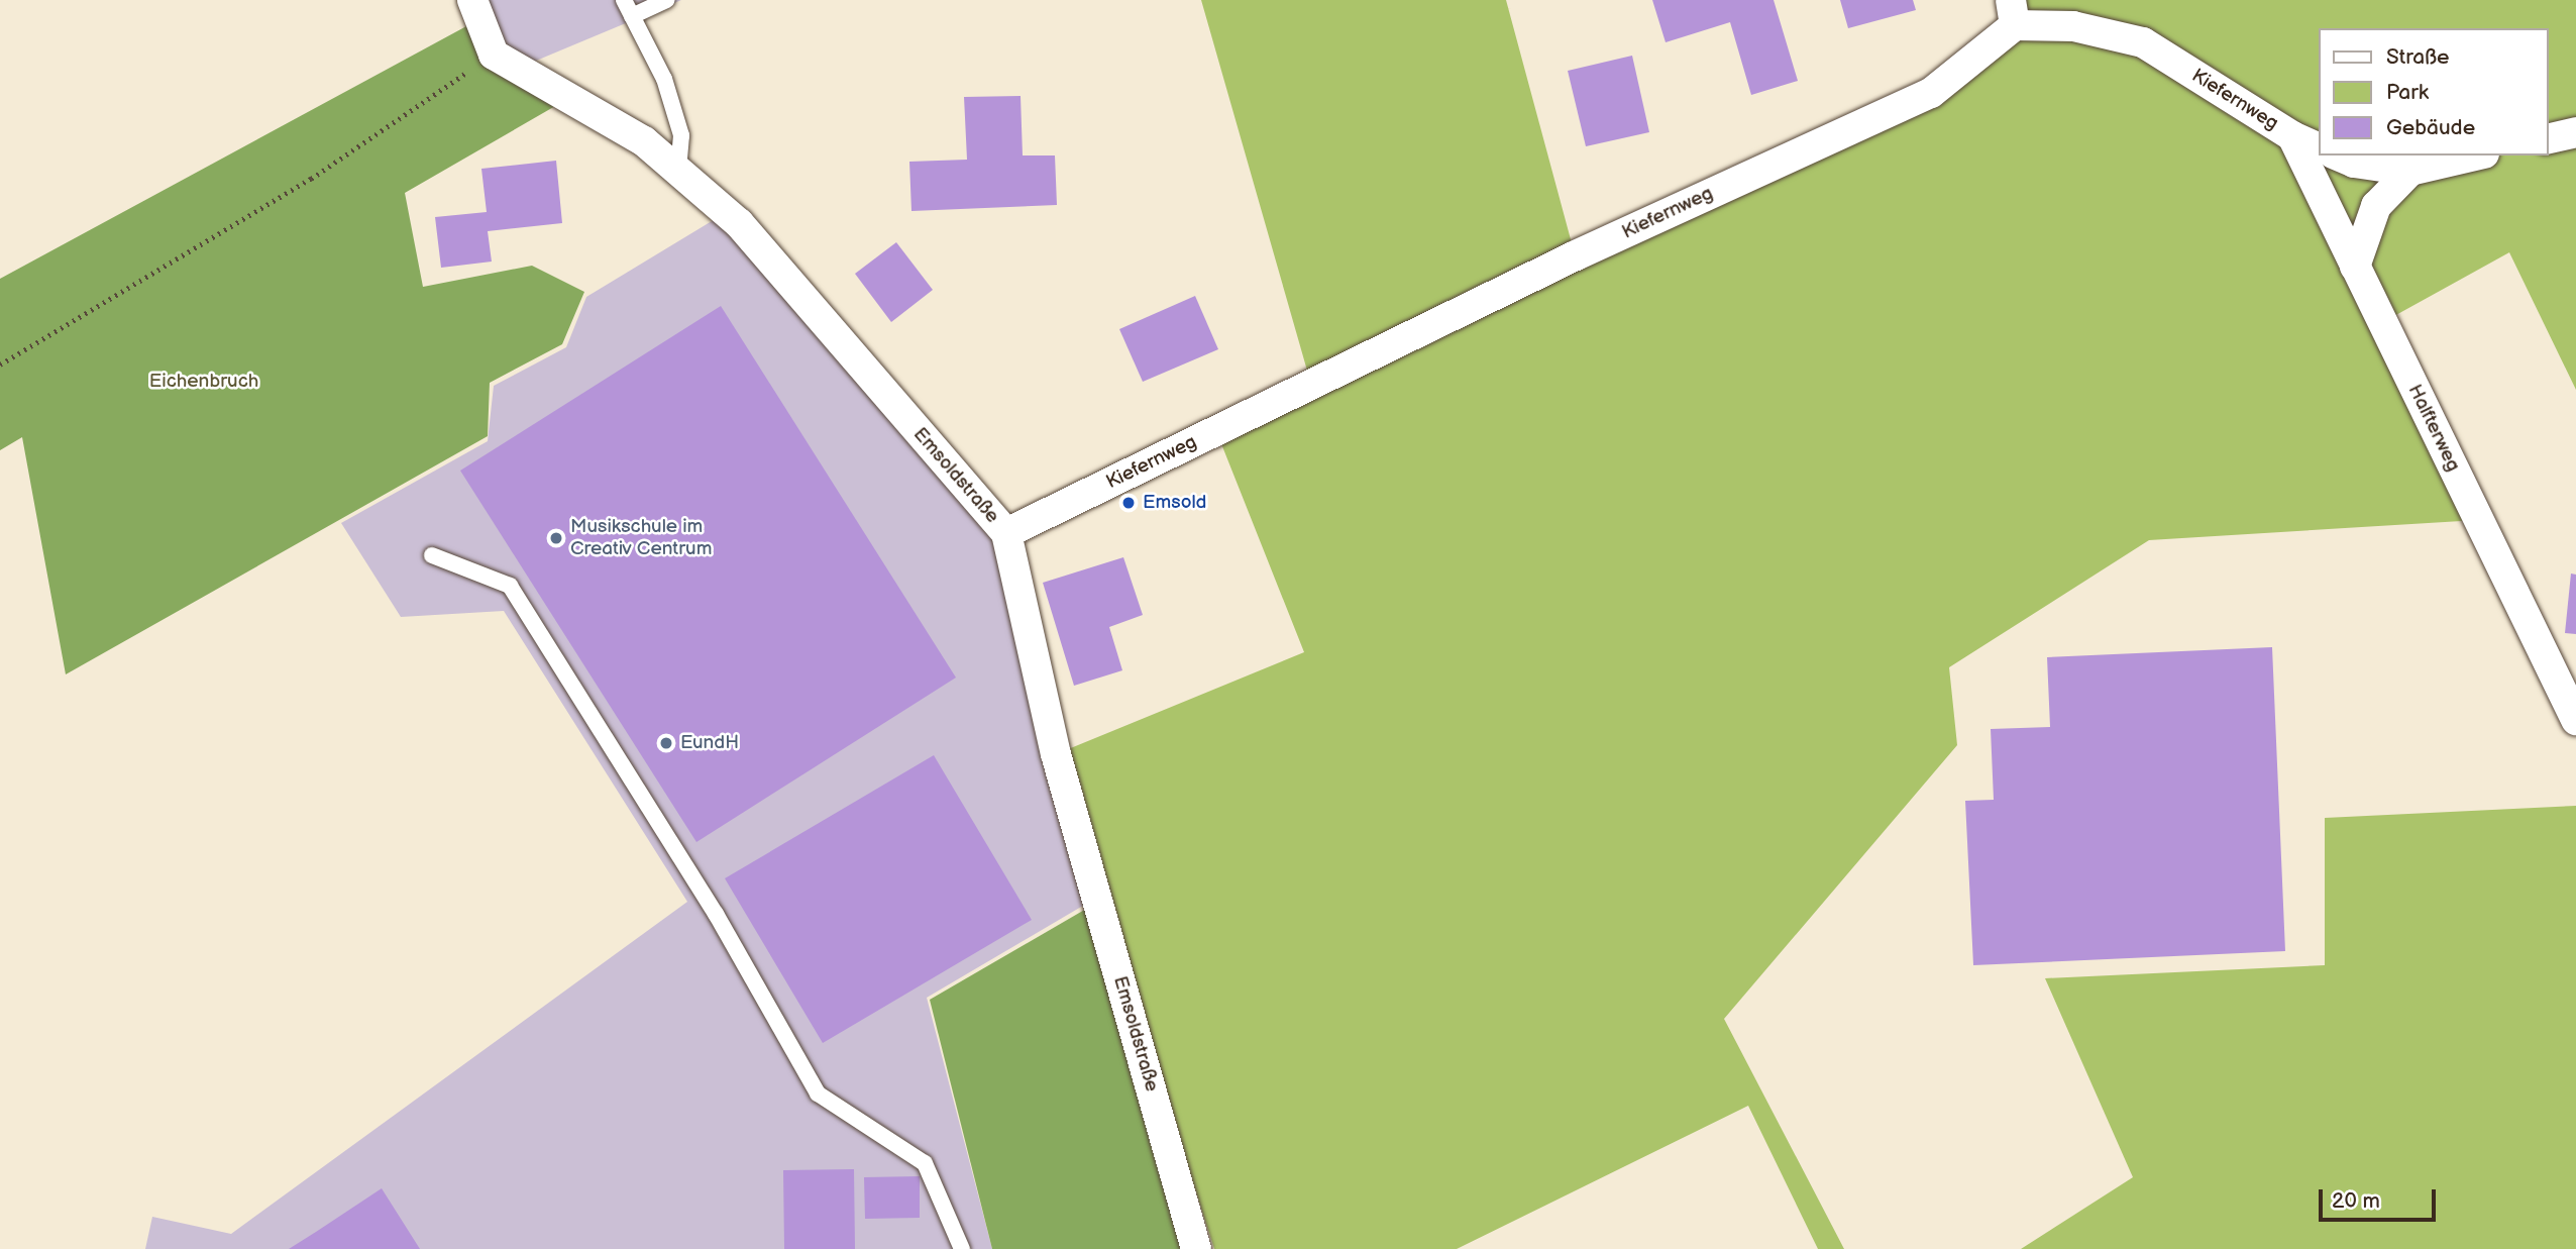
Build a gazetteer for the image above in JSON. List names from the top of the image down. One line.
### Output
{"streets":{"street":["Kiefernweg","Halfterweg","Emsoldstraße"]},"crossings":[["Kiefernweg","Halfterweg"],["Kiefernweg","Emsoldstraße"]],"parks":["Eichenbruch"],"places":["Emsold","Musikschule im Creativ Centrum","EundH"],"legend":["Straße","Park","Gebäude"],"scale_bar":"20 m"}
